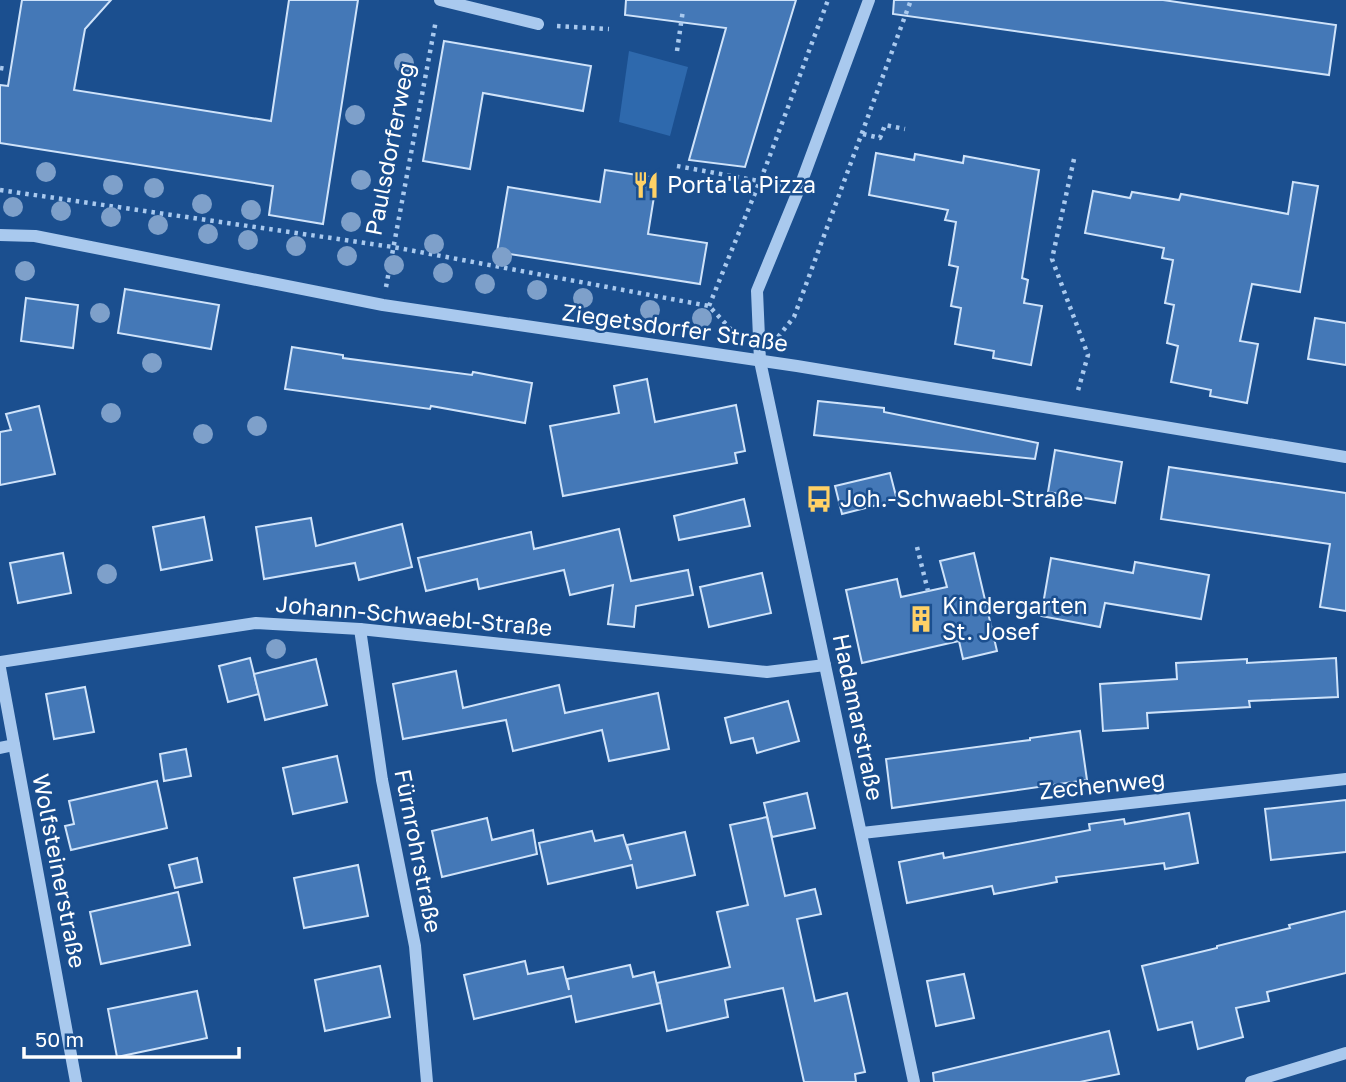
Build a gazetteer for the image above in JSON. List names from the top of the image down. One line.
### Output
{"streets":{"street":["Ziegetsdorfer Straße","Johann-Schwaebl-Straße","Hadamarstraße","Zechenweg","Fürnrohrstraße","Wolfsteinerstraße"],"path":["Paulsdorferweg"]},"crossings":[["Paulsdorferweg","Ziegetsdorfer Straße"],["Ziegetsdorfer Straße","Hadamarstraße"],["Johann-Schwaebl-Straße","Hadamarstraße"],["Johann-Schwaebl-Straße","Fürnrohrstraße"],["Hadamarstraße","Zechenweg"]],"places":{"restaurant":["Porta'la Pizza"],"bus stop":["Joh.-Schwaebl-Straße"],"building":["Kindergarten St. Josef"]},"scale_bar":"50 m"}
